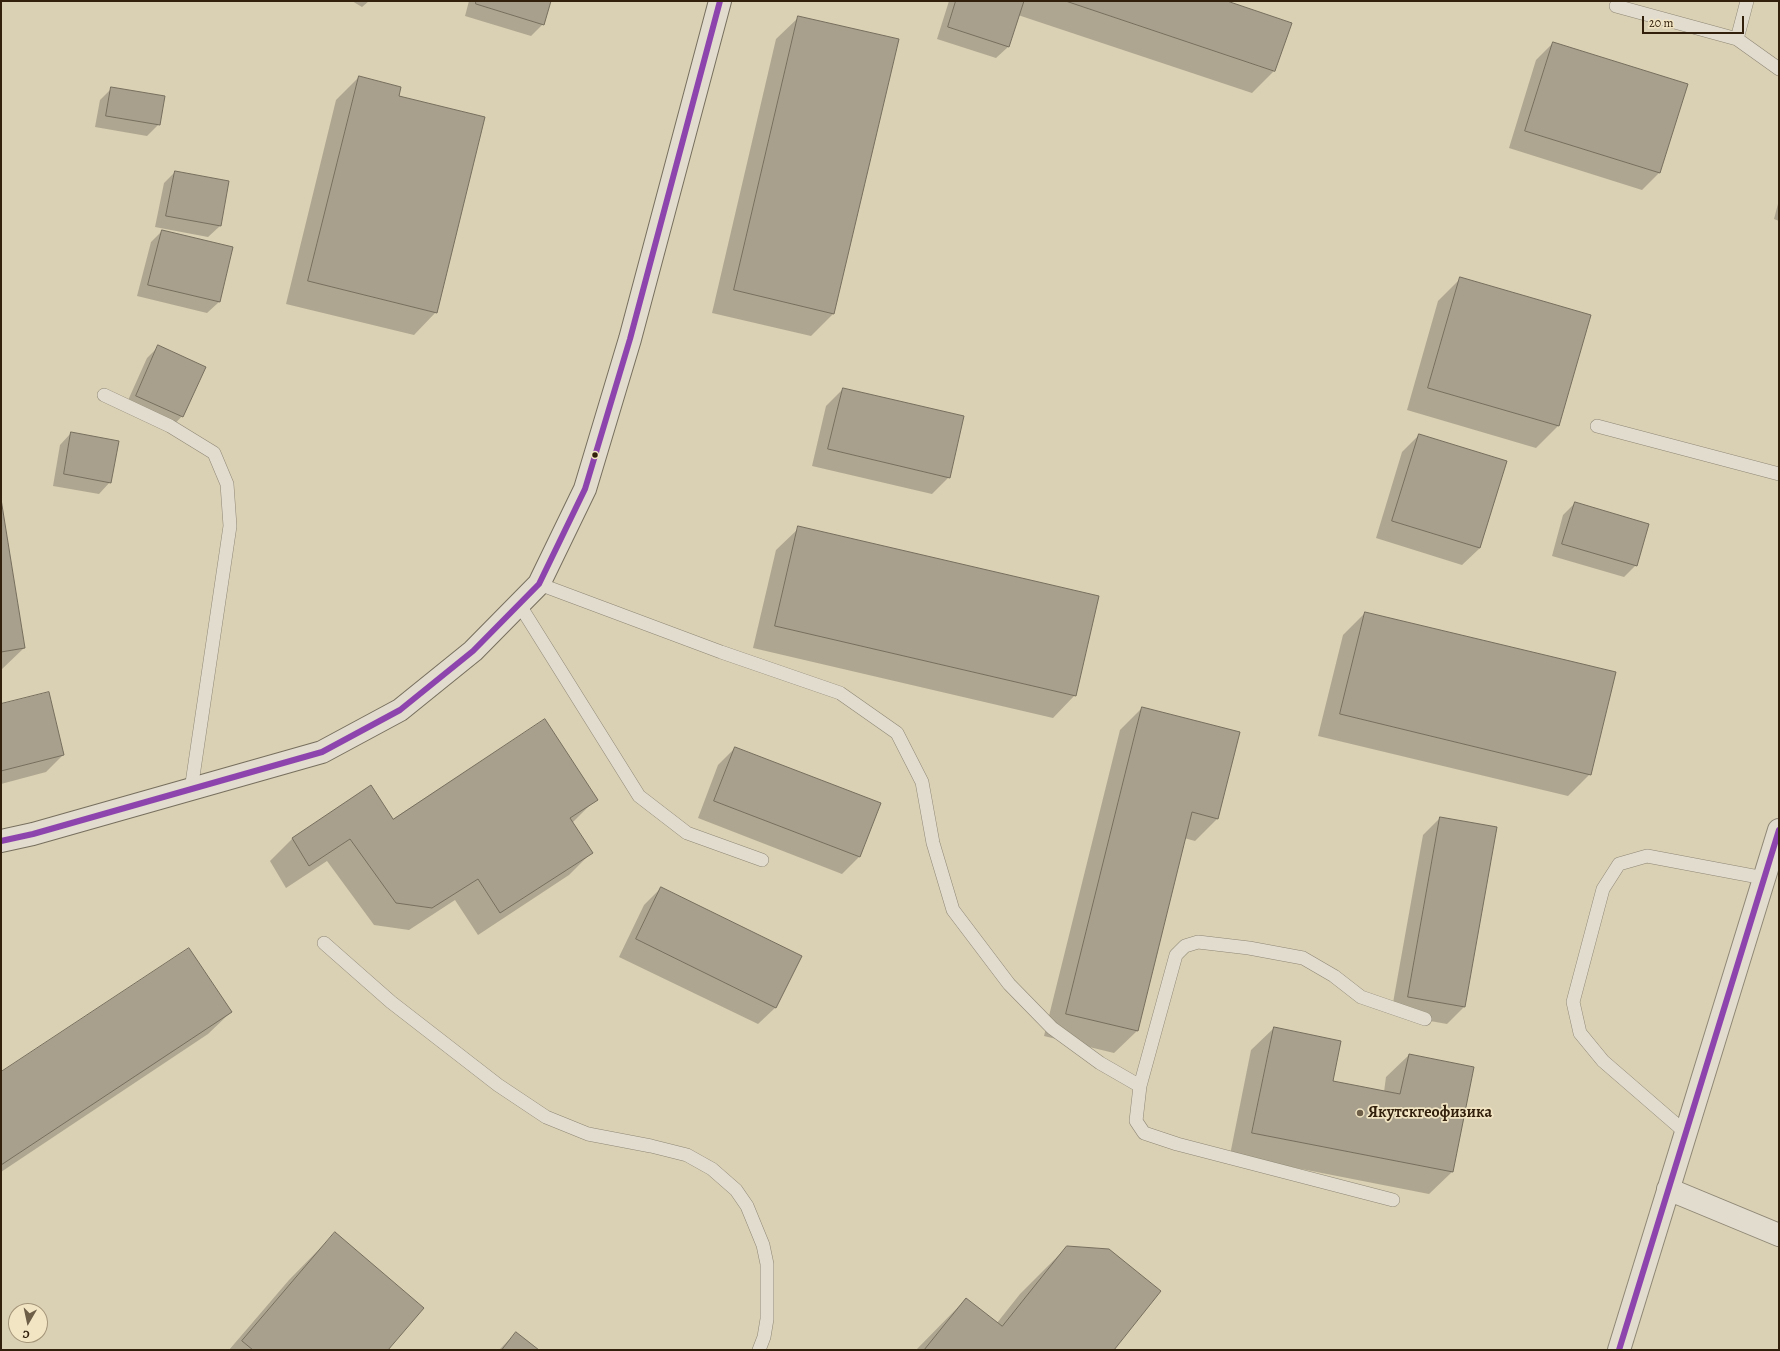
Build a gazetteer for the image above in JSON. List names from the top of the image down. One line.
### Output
{"places":["Якутскгеофизика"],"scale_bar":"20 m","north":"bottom"}
